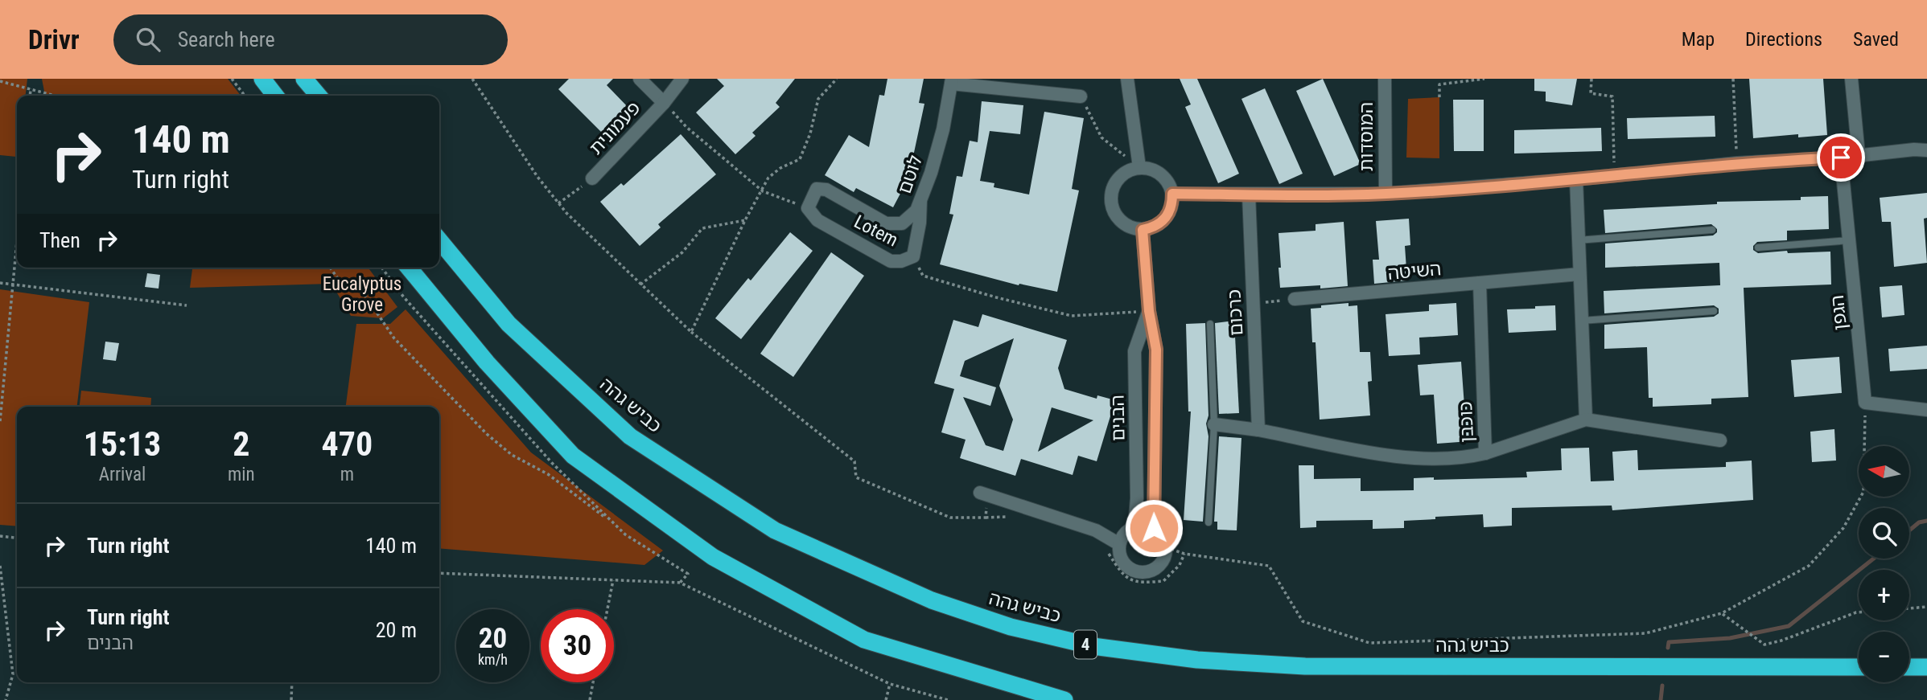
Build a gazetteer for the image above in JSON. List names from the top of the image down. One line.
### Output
{"streets":{"highway":["כביש גהה","4"],"street":["פעמונית","המוסדות","לוטם","Lotem","השיטה","כרכום","הגפן","הבנים","כוכבן"]},"crossings":[["לוטם","Lotem"],["השיטה","כוכבן"]],"parks":["Eucalyptus Grove"],"north":"left","page":{"header":"Drivr","search":"Search here","nav":["Map","Directions","Saved"],"turn":["140 m","Turn right"],"then":"Then","eta":["15:13","Arrival","2","min","470","m"],"map_buttons":["+","−"],"list":[{"name":"Turn right","value":"140 m"},{"name":"Turn right","note":"הבנים","value":"20 m"}],"speed":"20 km/h","limit":"30"}}
